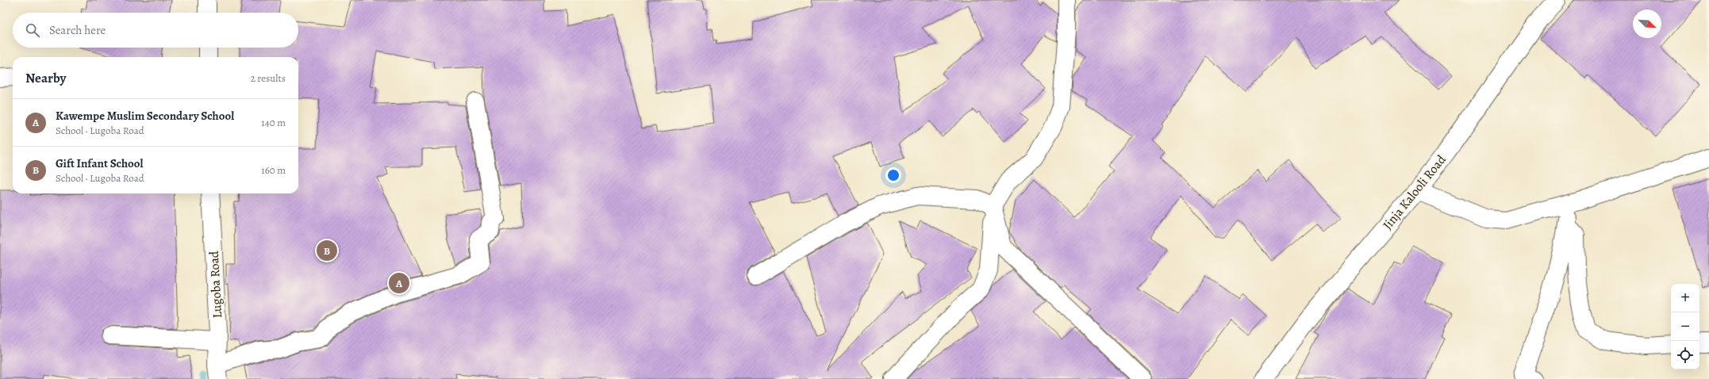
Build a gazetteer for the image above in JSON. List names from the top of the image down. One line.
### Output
{"streets":{"street":["Jinja Kalooli Road","Lugoba Road"]},"north":"bottom right","page":{"search":"Search here","heading":["Nearby","2 results"],"list":[{"mark":"A","name":"Kawempe Muslim Secondary School","note":"School · Lugoba Road","value":"140 m"},{"mark":"B","name":"Gift Infant School","note":"School · Lugoba Road","value":"160 m"}],"pins":["B","A"],"map_buttons":["+","−"]}}
